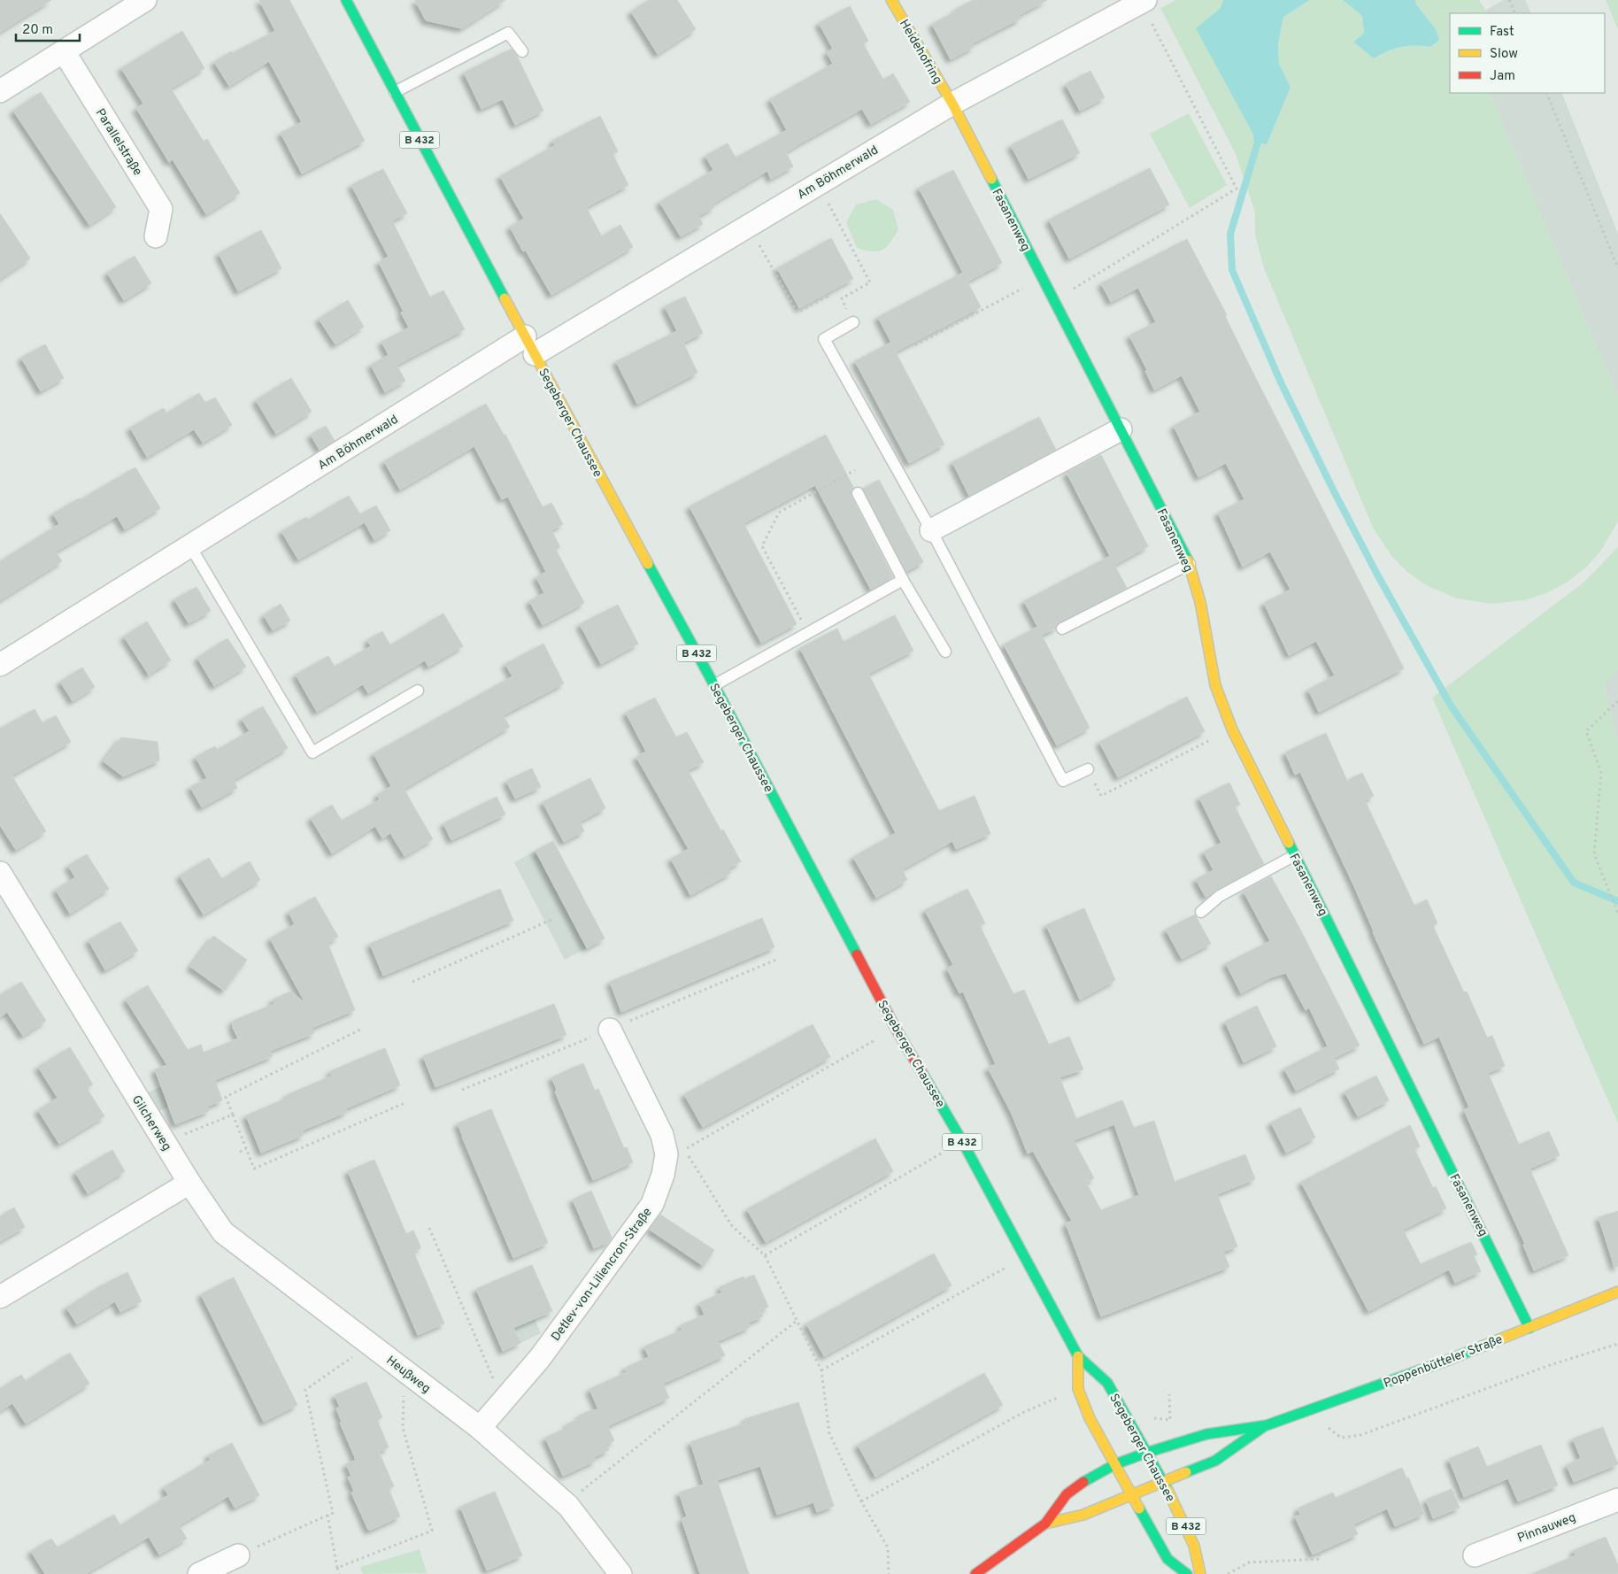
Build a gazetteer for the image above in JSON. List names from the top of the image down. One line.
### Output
{"streets":{"main road":["Heidehofring","B 432","Fasanenweg","Segeberger Chaussee","Poppenbütteler Straße"],"street":["Parallelstraße","Am Böhmerwald","Gilcherweg","Detlev-von-Liliencron-Straße","Heußweg","Pinnauweg"]},"crossings":[["Heidehofring","Am Böhmerwald"],["Heidehofring","Fasanenweg"],["Am Böhmerwald","Fasanenweg"],["Am Böhmerwald","Segeberger Chaussee"],["Fasanenweg","Poppenbütteler Straße"],["Segeberger Chaussee","Poppenbütteler Straße"],["Gilcherweg","Heußweg"],["Detlev-von-Liliencron-Straße","Heußweg"]],"legend":["Fast","Slow","Jam"],"scale_bar":"20 m"}
